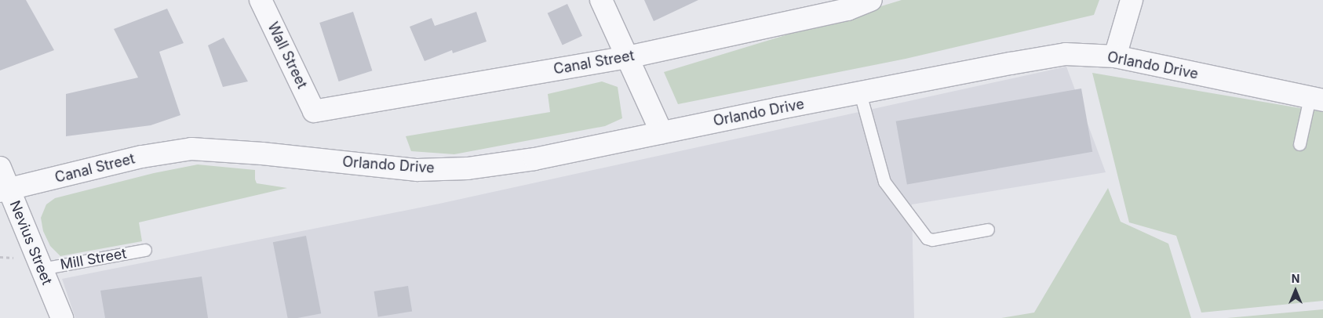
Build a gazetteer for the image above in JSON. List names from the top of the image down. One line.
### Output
{"streets":{"street":["Wall Street","Canal Street","Orlando Drive","Nevius Street"],"lane":["Mill Street"]},"crossings":[["Wall Street","Canal Street"],["Canal Street","Orlando Drive"],["Canal Street","Nevius Street"],["Nevius Street","Mill Street"]],"north":"top"}
